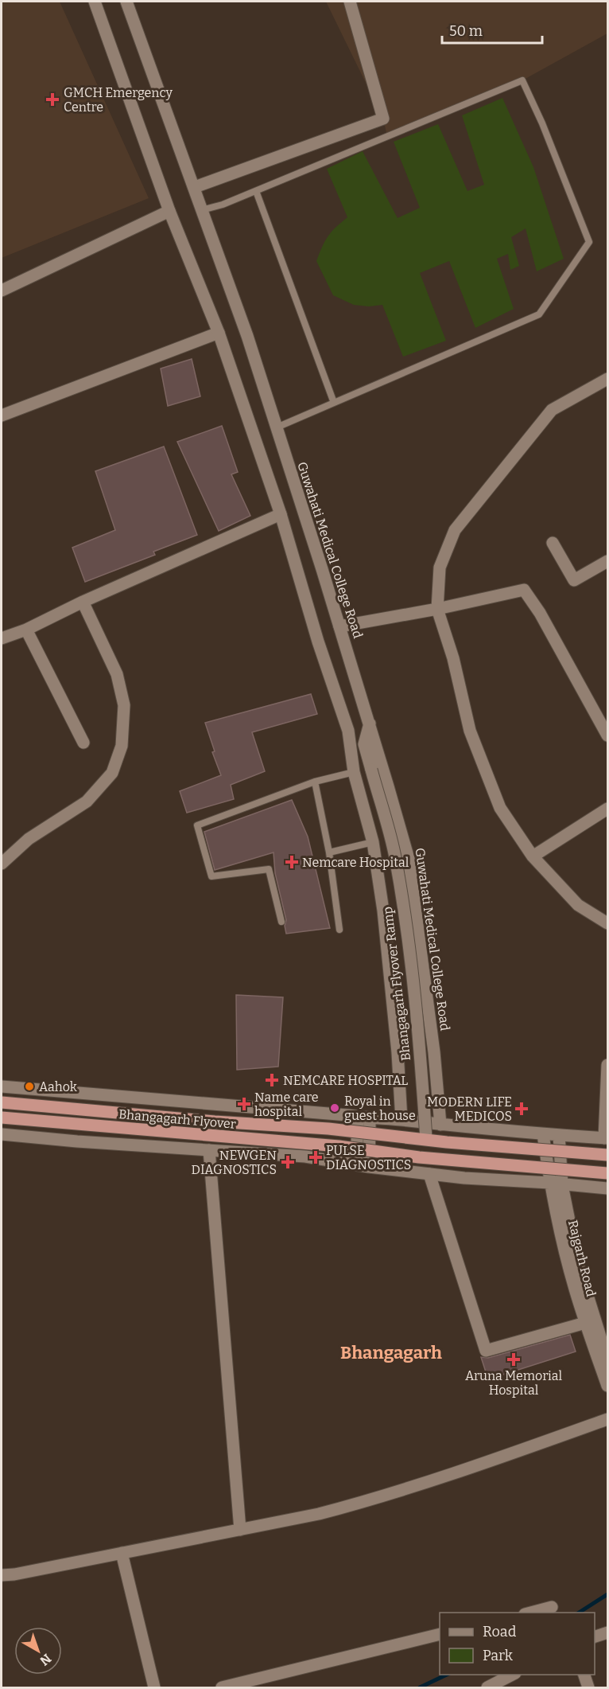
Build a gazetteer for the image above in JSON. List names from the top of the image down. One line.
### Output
{"streets":{"main road":["Guwahati Medical College Road","Bhangagarh Flyover Ramp","Bhangagarh Flyover","Rajgarh Road"]},"crossings":[["Bhangagarh Flyover Ramp","Bhangagarh Flyover"]],"districts":["Bhangagarh"],"places":{"health":["GMCH Emergency Centre","Nemcare Hospital","NEMCARE HOSPITAL","Name care hospital","MODERN LIFE MEDICOS","PULSE DIAGNOSTICS","NEWGEN DIAGNOSTICS","Aruna Memorial Hospital"],"other":["Aahok","Royal in guest house"]},"legend":["Road","Park"],"scale_bar":"50 m","north":"bottom right"}
